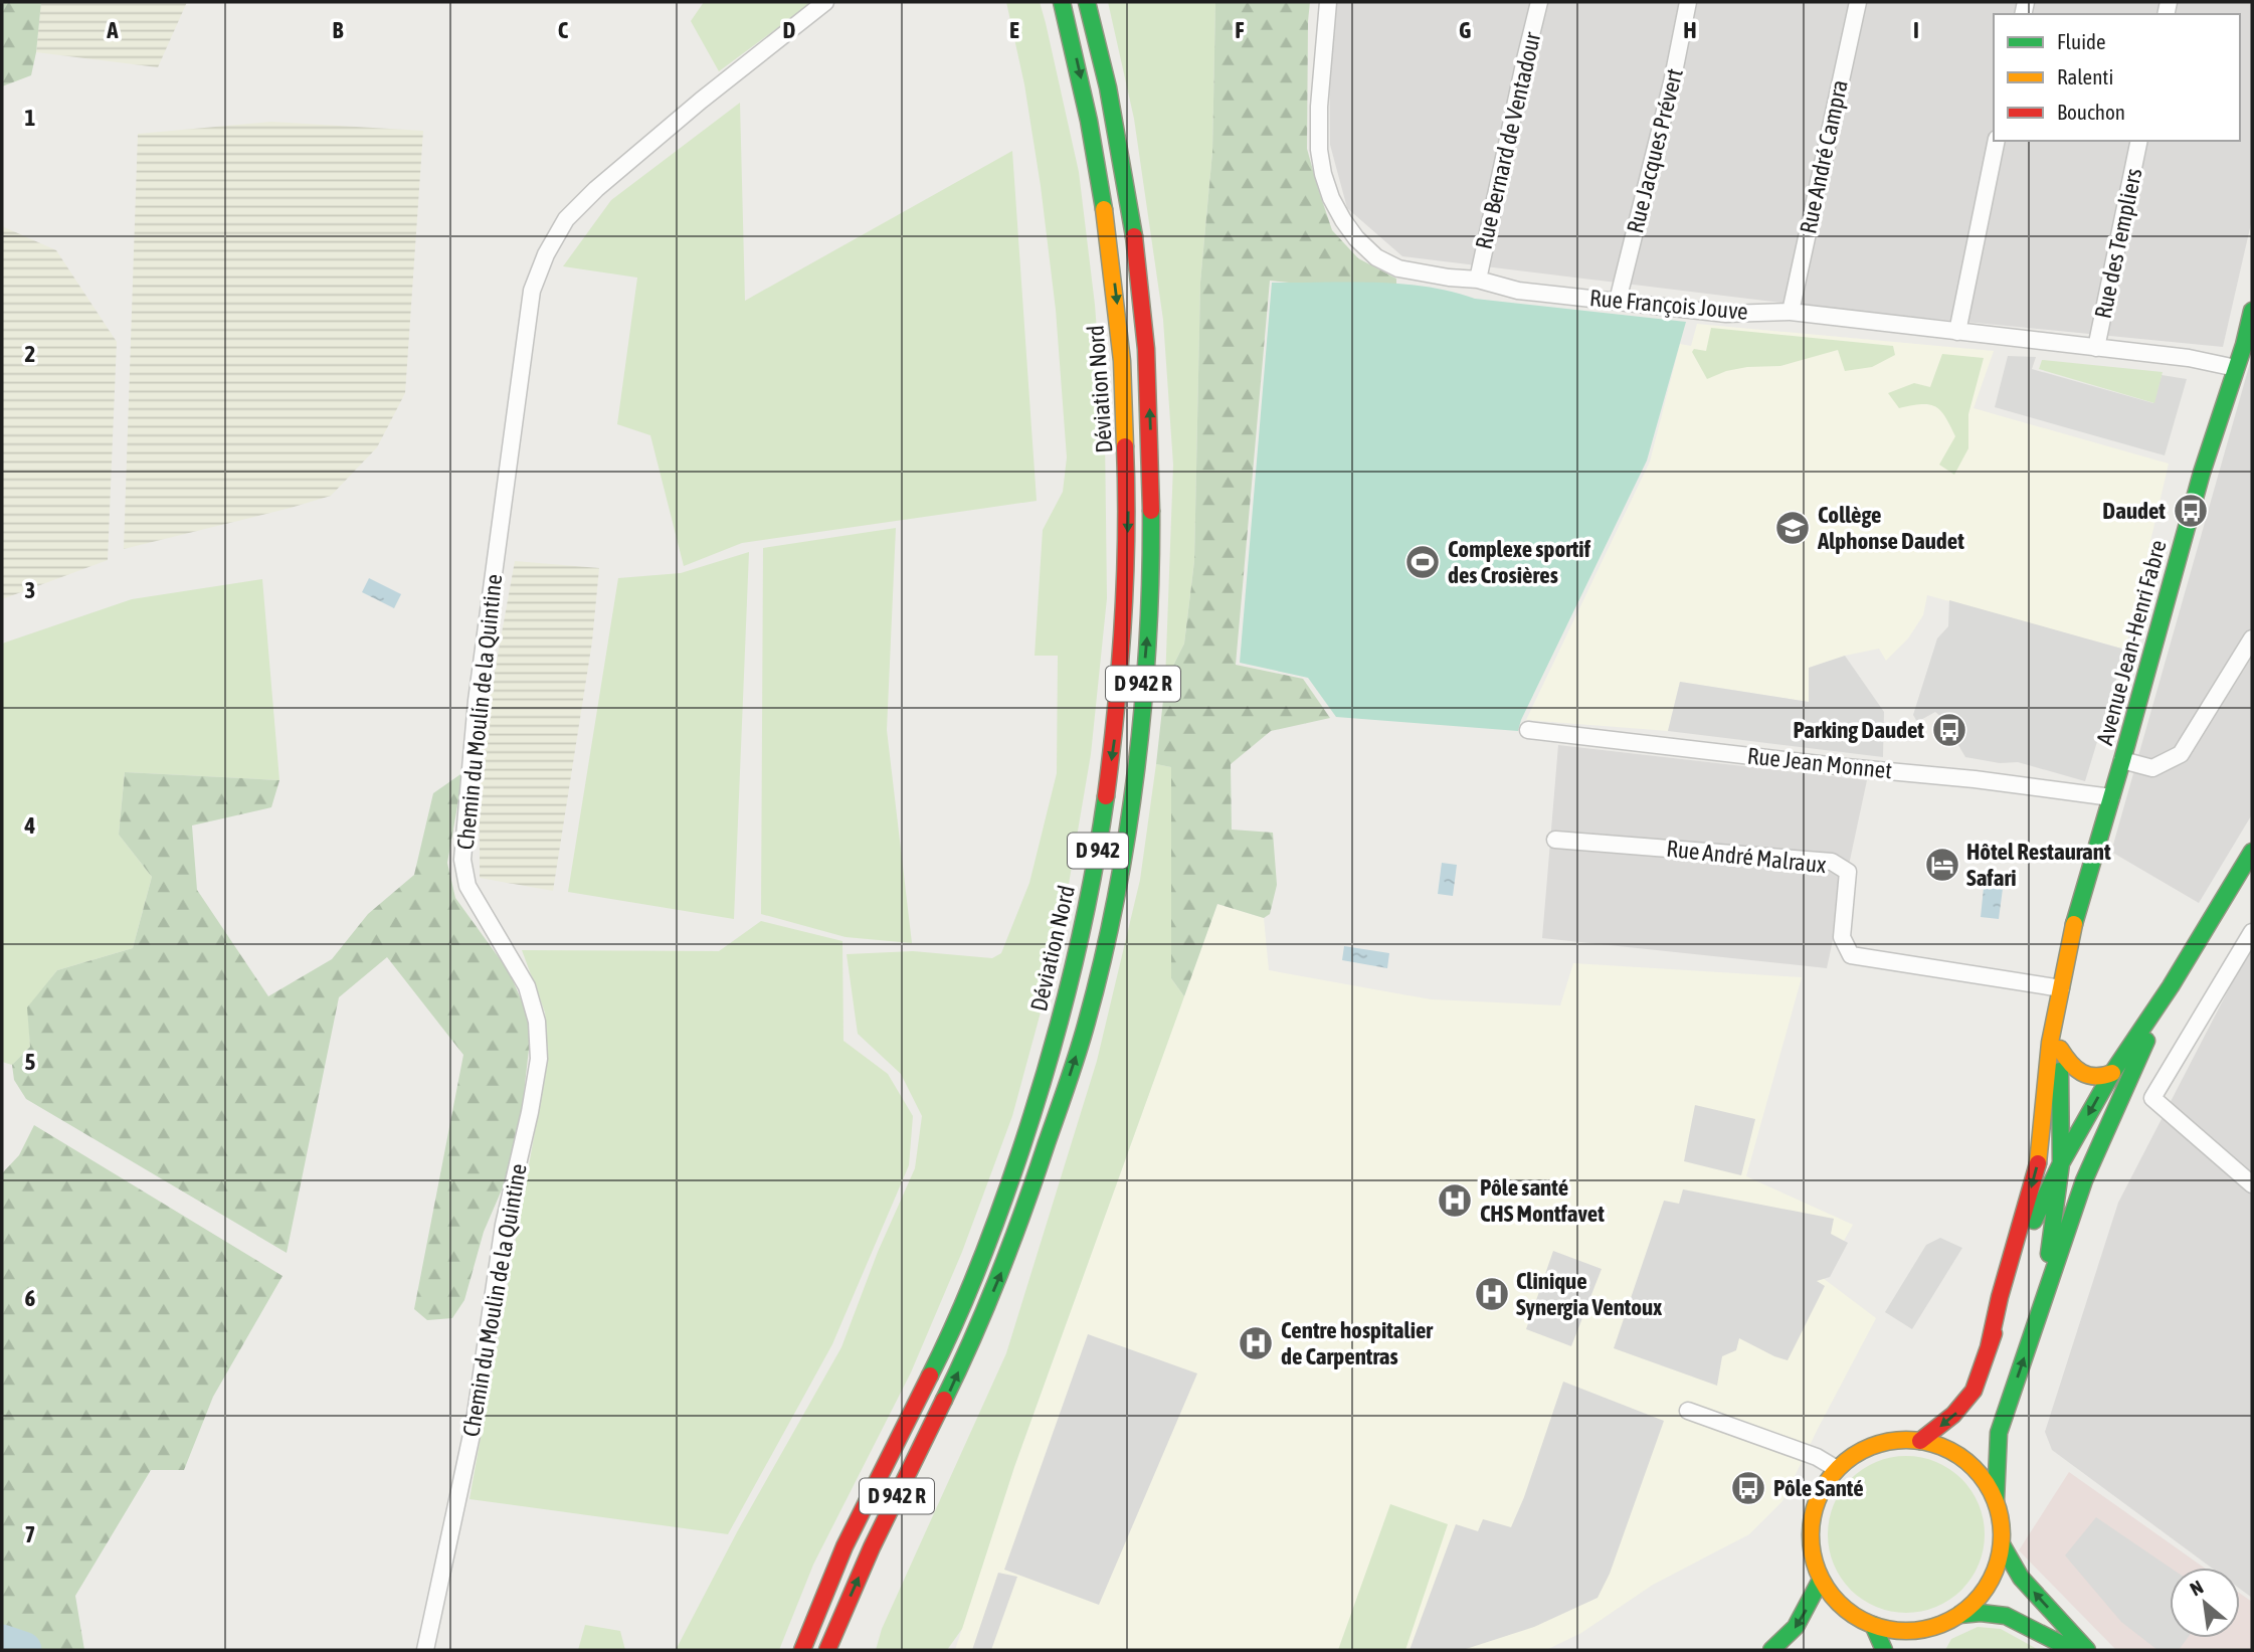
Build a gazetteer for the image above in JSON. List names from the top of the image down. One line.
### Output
{"streets":{"main road":["Déviation Nord","Avenue Jean-Henri Fabre","D 942 R","D 942"],"street":["Rue Bernard de Ventadour","Rue Jacques Prévert","Rue André Campra","Rue des Templiers","Rue François Jouve","Chemin du Moulin de la Quintine","Rue Jean Monnet","Rue André Malraux"]},"crossings":[["Rue Bernard de Ventadour","Rue François Jouve"],["Rue Jacques Prévert","Rue François Jouve"],["Rue André Campra","Rue François Jouve"],["Rue des Templiers","Rue François Jouve"],["Rue François Jouve","Avenue Jean-Henri Fabre"],["Avenue Jean-Henri Fabre","Rue Jean Monnet"],["Avenue Jean-Henri Fabre","Rue André Malraux"]],"places":{"bus stop":["Daudet","Parking Daudet","Pôle Santé"],"school or university":["Collège Alphonse Daudet"],"sports":["Complexe sportif des Crosières"],"hotel":["Hôtel Restaurant Safari"],"hospital":["Pôle santé CHS Montfavet","Clinique Synergia Ventoux","Centre hospitalier de Carpentras"]},"legend":["Fluide","Ralenti","Bouchon"],"north":"top left","grid":{"columns":["A","B","C","D","E","F","G","H","I"],"rows":["1","2","3","4","5","6","7"]}}
